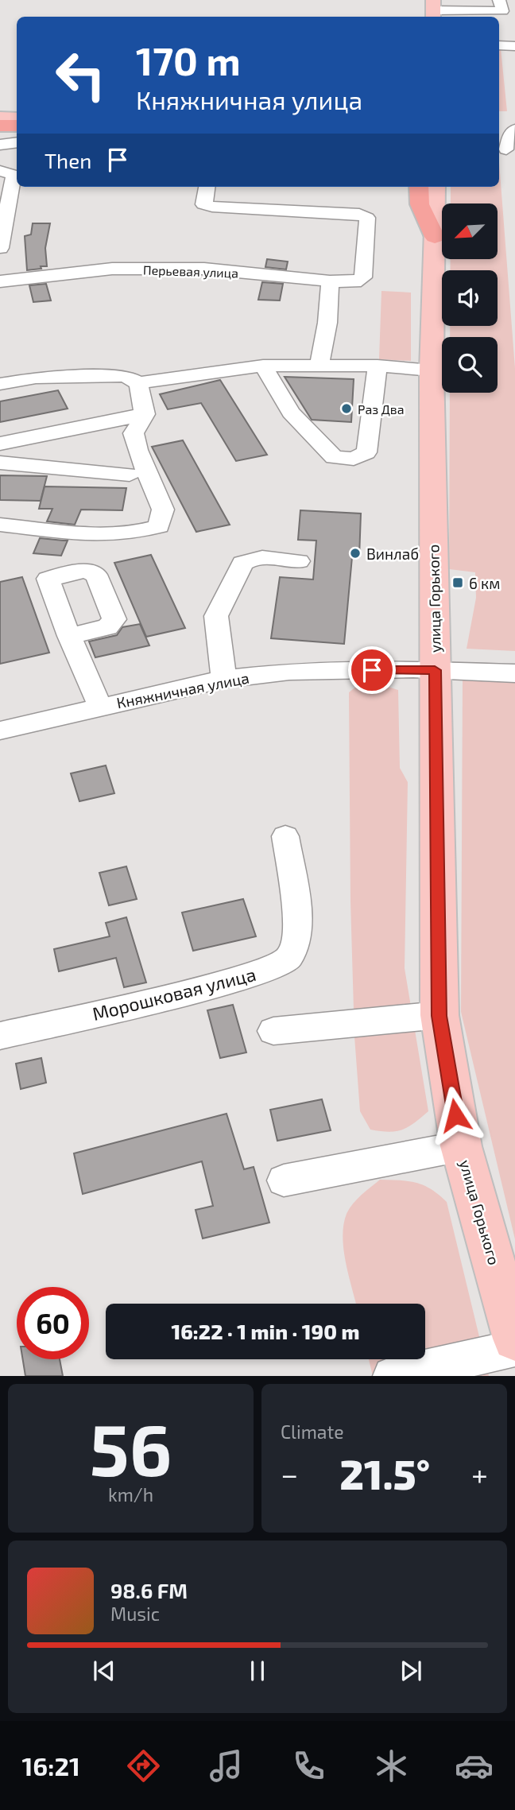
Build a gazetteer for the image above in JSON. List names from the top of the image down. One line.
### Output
{"streets":{"main road":["улица Горького"],"street":["Перьевая улица","Княжничная улица","Морошковая улица"]},"crossings":[["улица Горького","Княжничная улица"]],"places":{"other":["Раз Два","Винлаб"],"transit":["6 км"]},"north":"bottom left","page":{"turn":["170 m","Княжничная улица"],"then":"Then","limit":"60","trip":"16:22 · 1 min · 190 m","tile":[["56","km/h"],"Climate"],"heat":["−","21.5°","+"],"song":["98.6 FM","Music"],"tabs":"16:21"}}
